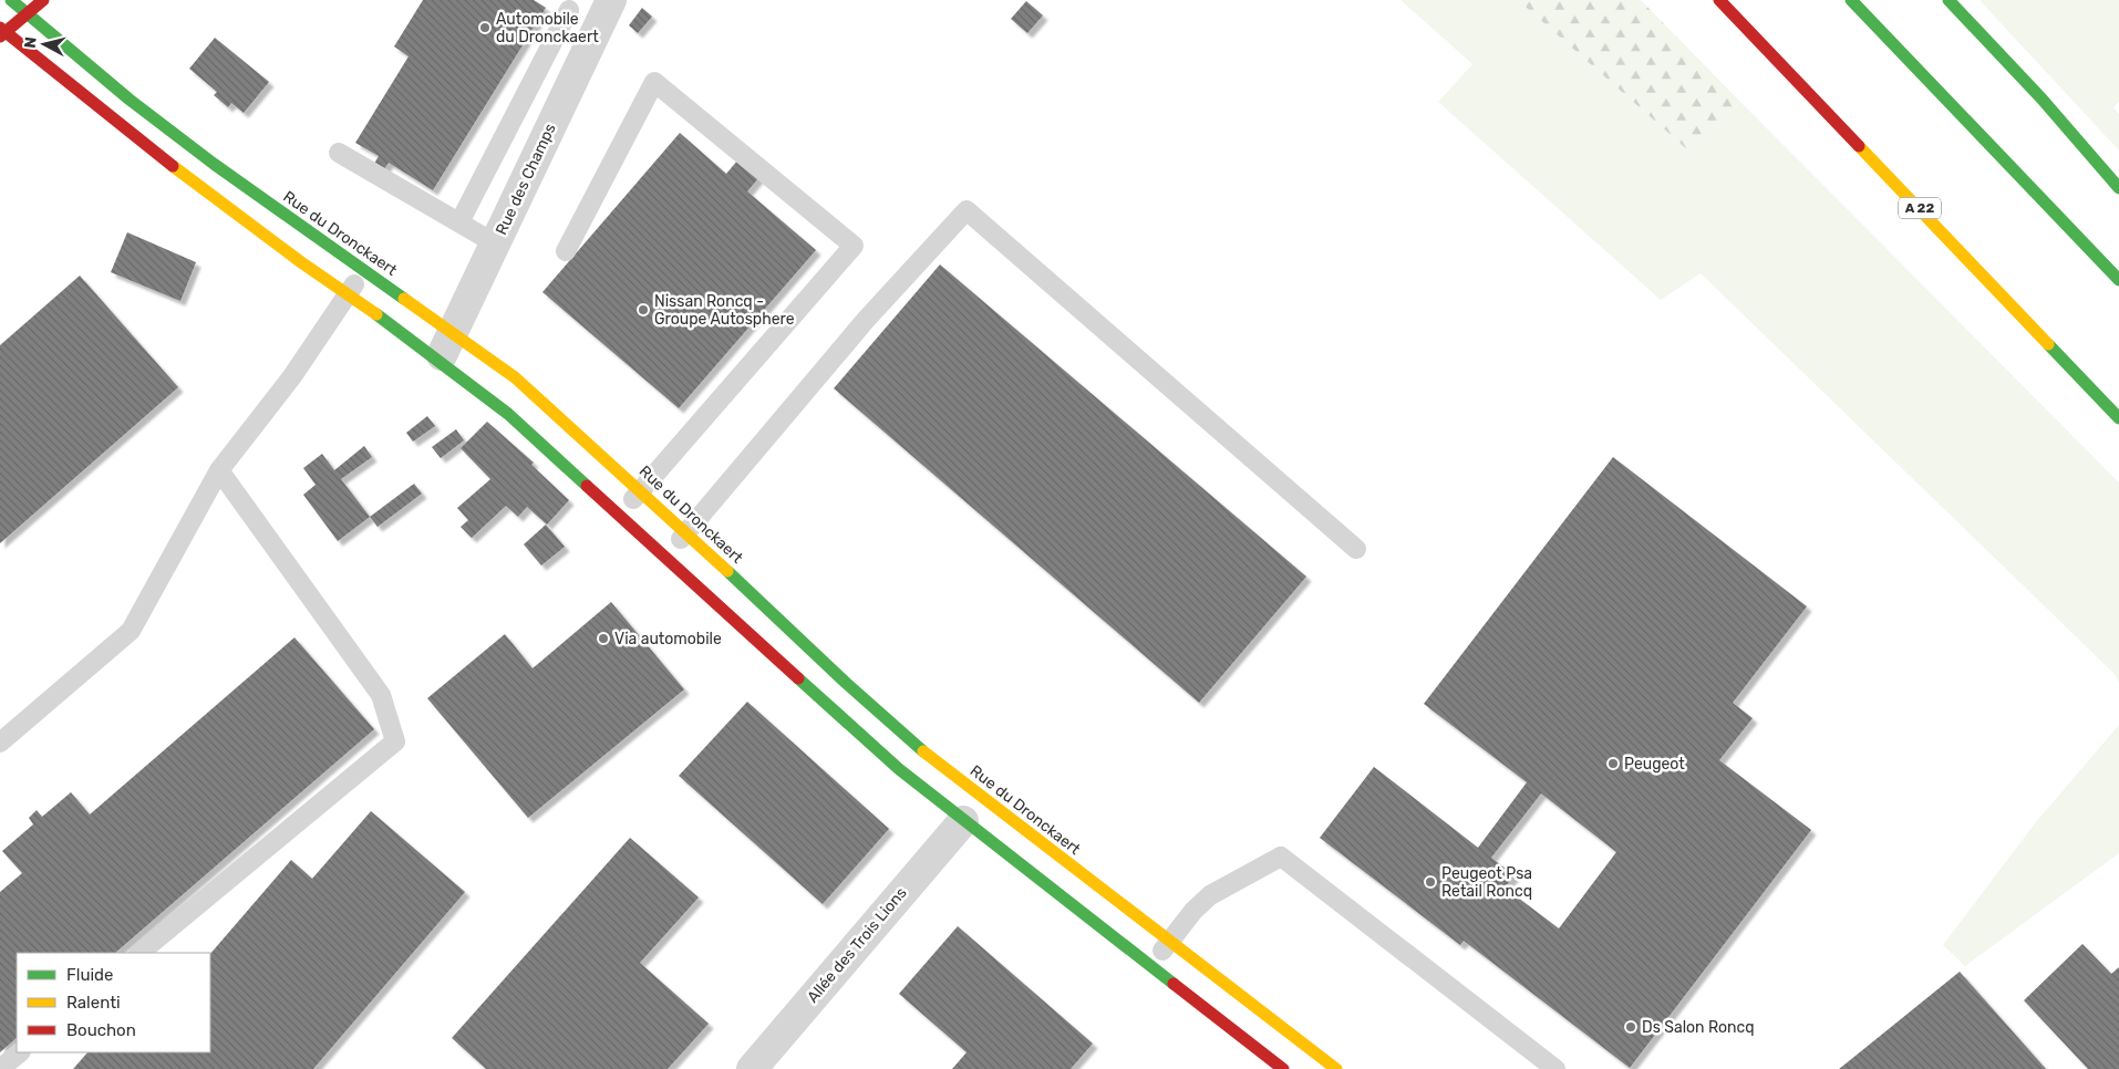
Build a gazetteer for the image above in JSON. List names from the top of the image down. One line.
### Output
{"streets":{"main road":["A 22","Rue du Dronckaert"],"street":["Rue des Champs","Allée des Trois Lions"]},"crossings":[["Rue des Champs","Rue du Dronckaert"]],"places":["Automobile du Dronckaert","Nissan Roncq - Groupe Autosphere","Via automobile","Peugeot","Peugeot Psa Retail Roncq","Ds Salon Roncq"],"legend":["Fluide","Ralenti","Bouchon"],"north":"left"}
